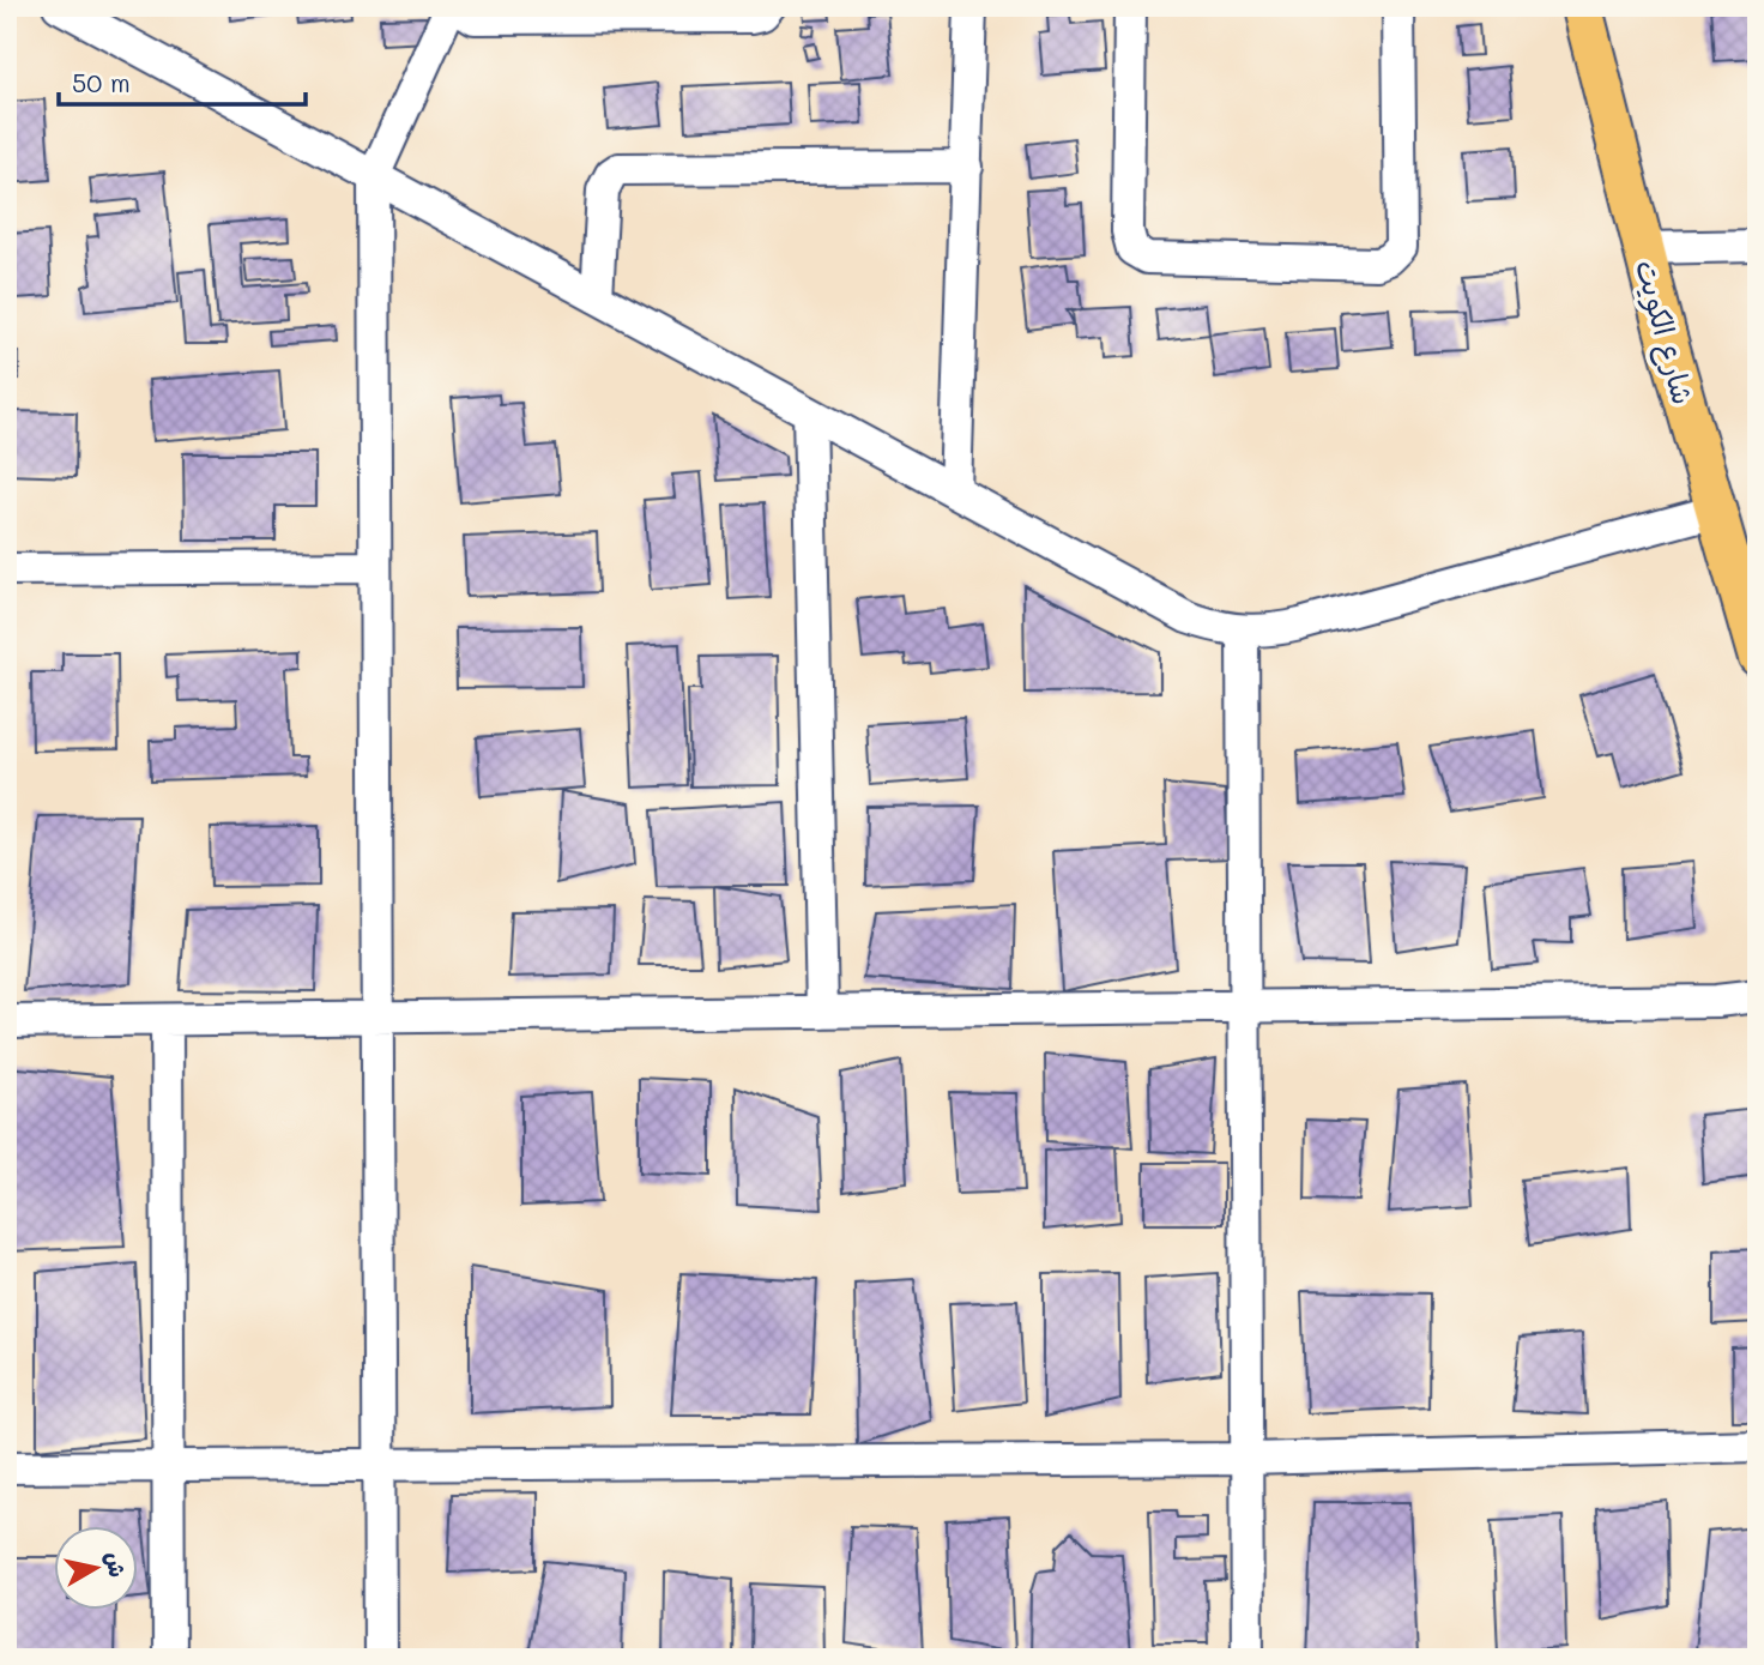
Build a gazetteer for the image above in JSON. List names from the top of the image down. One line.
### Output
{"streets":{"main road":["شارع الكويت"]},"scale_bar":"50 m","north":"right"}
